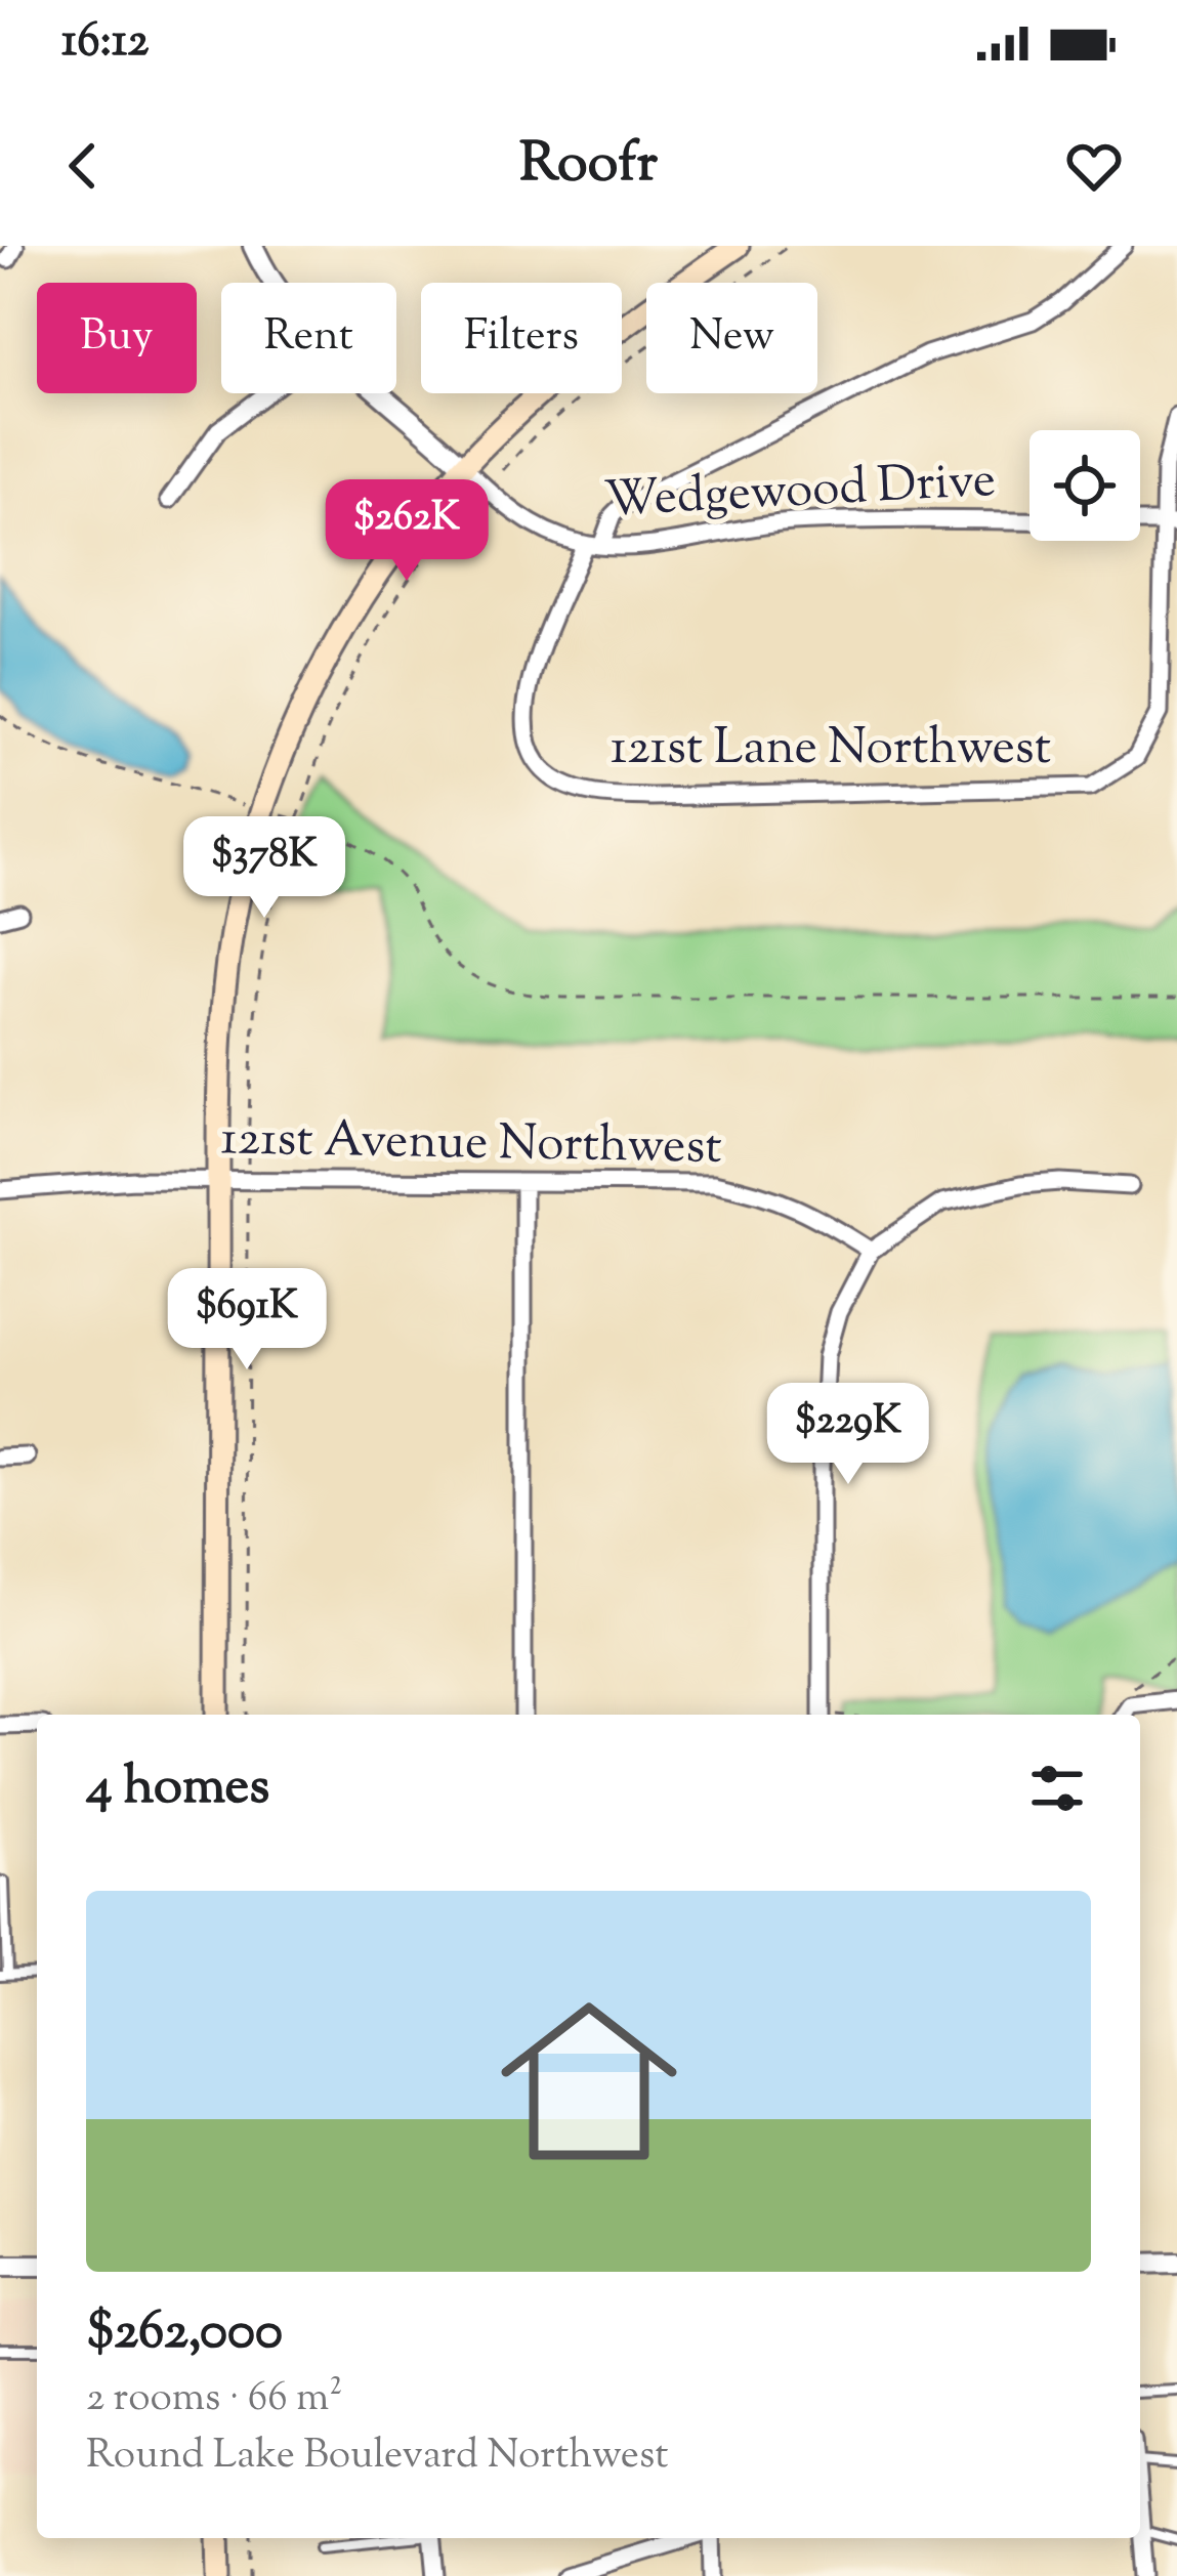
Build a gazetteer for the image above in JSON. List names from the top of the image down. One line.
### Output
{"streets":{"street":["Wedgewood Drive","121st Lane Northwest","121st Avenue Northwest"]},"crossings":[["Wedgewood Drive","121st Lane Northwest"]],"page":{"status":"16:12","header":"Roofr","chip":["Buy","Rent","Filters","New"],"price":["$262K","$378K","$691K","$229K"],"heading":"4 homes","list":[{"name":"$262,000","note":"2 rooms · 66 m² · Round Lake Boulevard Northwest"}]}}
